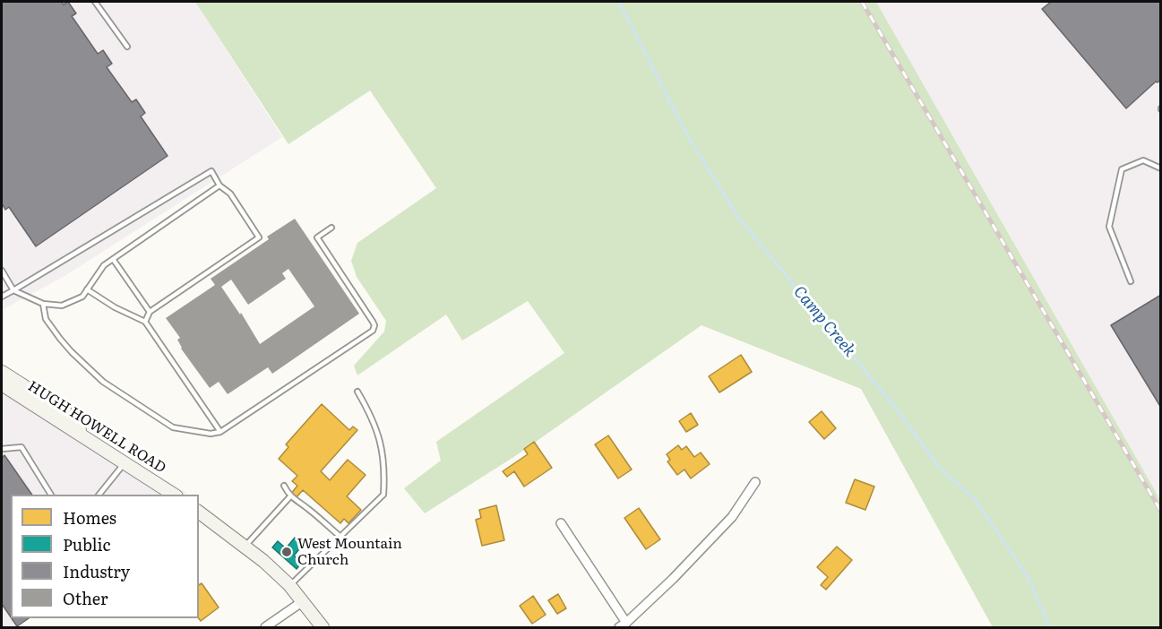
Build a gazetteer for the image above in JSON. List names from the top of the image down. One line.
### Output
{"streets":{"main road":["HUGH HOWELL ROAD"]},"water":["Camp Creek"],"places":["West Mountain Church"],"legend":["Homes","Public","Industry","Other"]}
